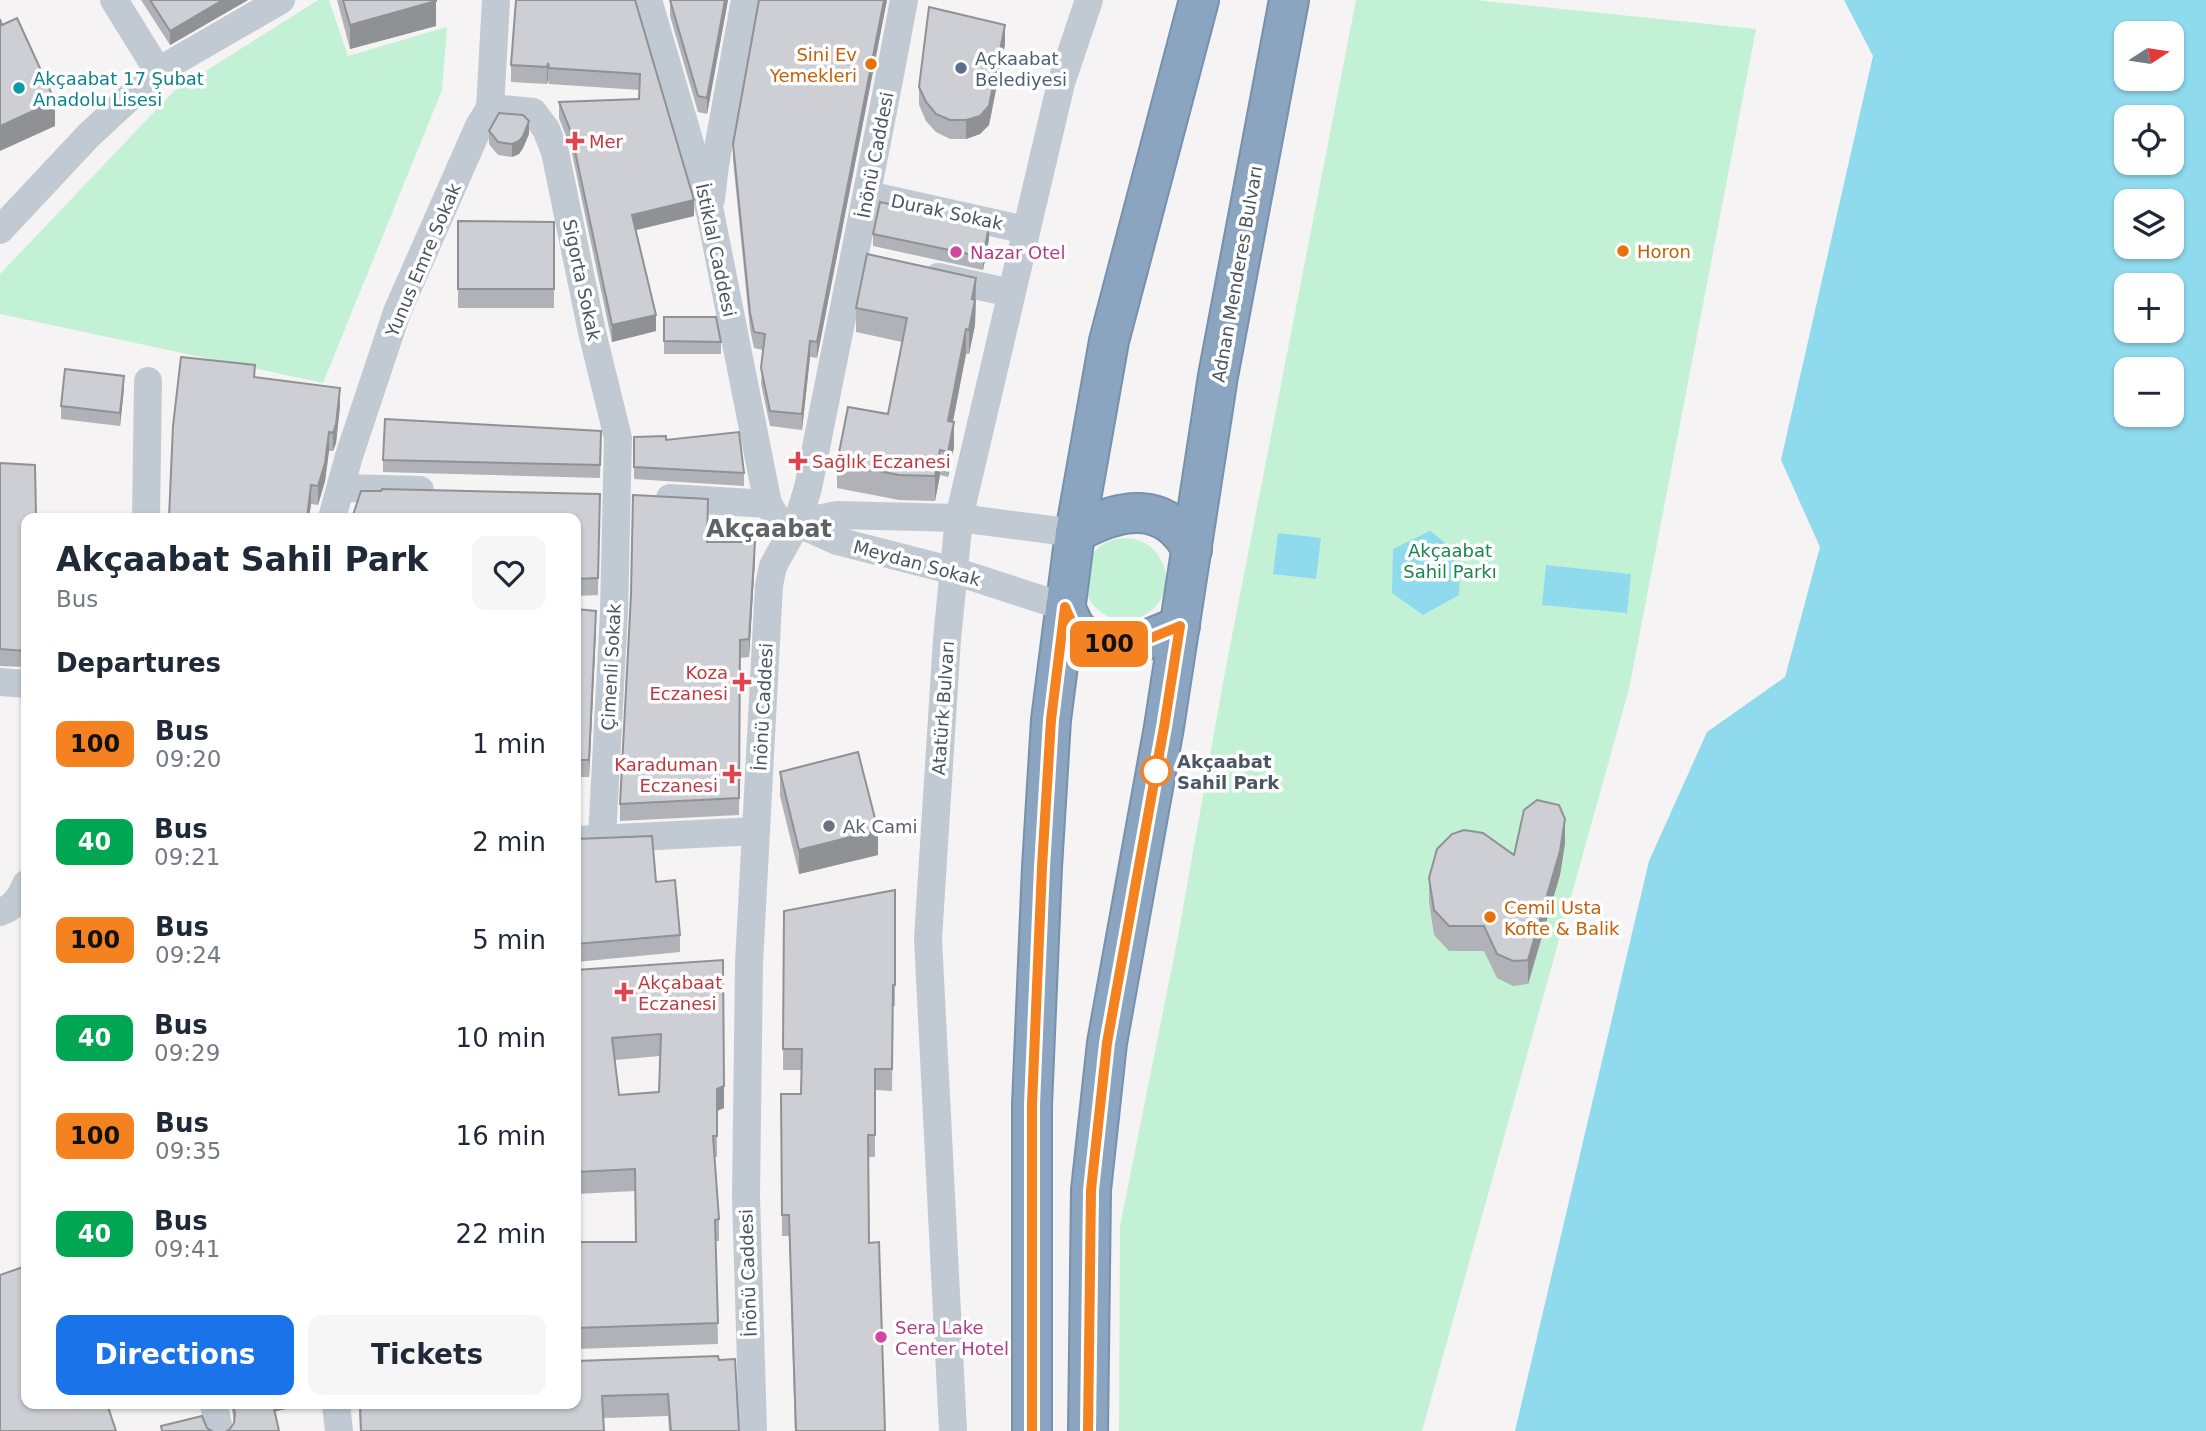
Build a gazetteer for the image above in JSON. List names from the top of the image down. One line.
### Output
{"streets":{"highway":["Adnan Menderes Bulvarı"],"street":["İnönü Caddesi","Durak Sokak","İstiklal Caddesi","Yunus Emre Sokak","Sigorta Sokak","Meydan Sokak","Çimenli Sokak","Atatürk Bulvarı"]},"crossings":[["İnönü Caddesi","Durak Sokak"],["İnönü Caddesi","İstiklal Caddesi"],["İnönü Caddesi","Meydan Sokak"],["Durak Sokak","Atatürk Bulvarı"],["İstiklal Caddesi","Meydan Sokak"],["Yunus Emre Sokak","Sigorta Sokak"],["Adnan Menderes Bulvarı","Meydan Sokak"],["Sigorta Sokak","Çimenli Sokak"],["Meydan Sokak","Atatürk Bulvarı"]],"districts":["Akçaabat"],"parks":["Akçaabat Sahil Parkı"],"places":{"other":["Sini Ev Yemekleri","Açkaabat Belediyesi","Akçaabat 17 Şubat Anadolu Lisesi","Horon","Nazar Otel","Akçaabat Sahil Park","Ak Cami","Cemil Usta Kofte & Balik","Sera Lake Center Hotel"],"health":["Mer","Sağlık Eczanesi","Koza Eczanesi","Karaduman Eczanesi","Akçabaat Eczanesi"]},"lines":["bus line 100"],"north":"right","page":{"on_map":"100","map_buttons":["+","−"],"heading":[["Akçaabat Sahil Park","Bus"],"Departures"],"list":[{"mark":"100","name":"Bus","note":"09:20","value":"1 min"},{"mark":"40","name":"Bus","note":"09:21","value":"2 min"},{"mark":"100","name":"Bus","note":"09:24","value":"5 min"},{"mark":"40","name":"Bus","note":"09:29","value":"10 min"},{"mark":"100","name":"Bus","note":"09:35","value":"16 min"},{"mark":"40","name":"Bus","note":"09:41","value":"22 min"}],"buttons":["Directions","Tickets"]}}
